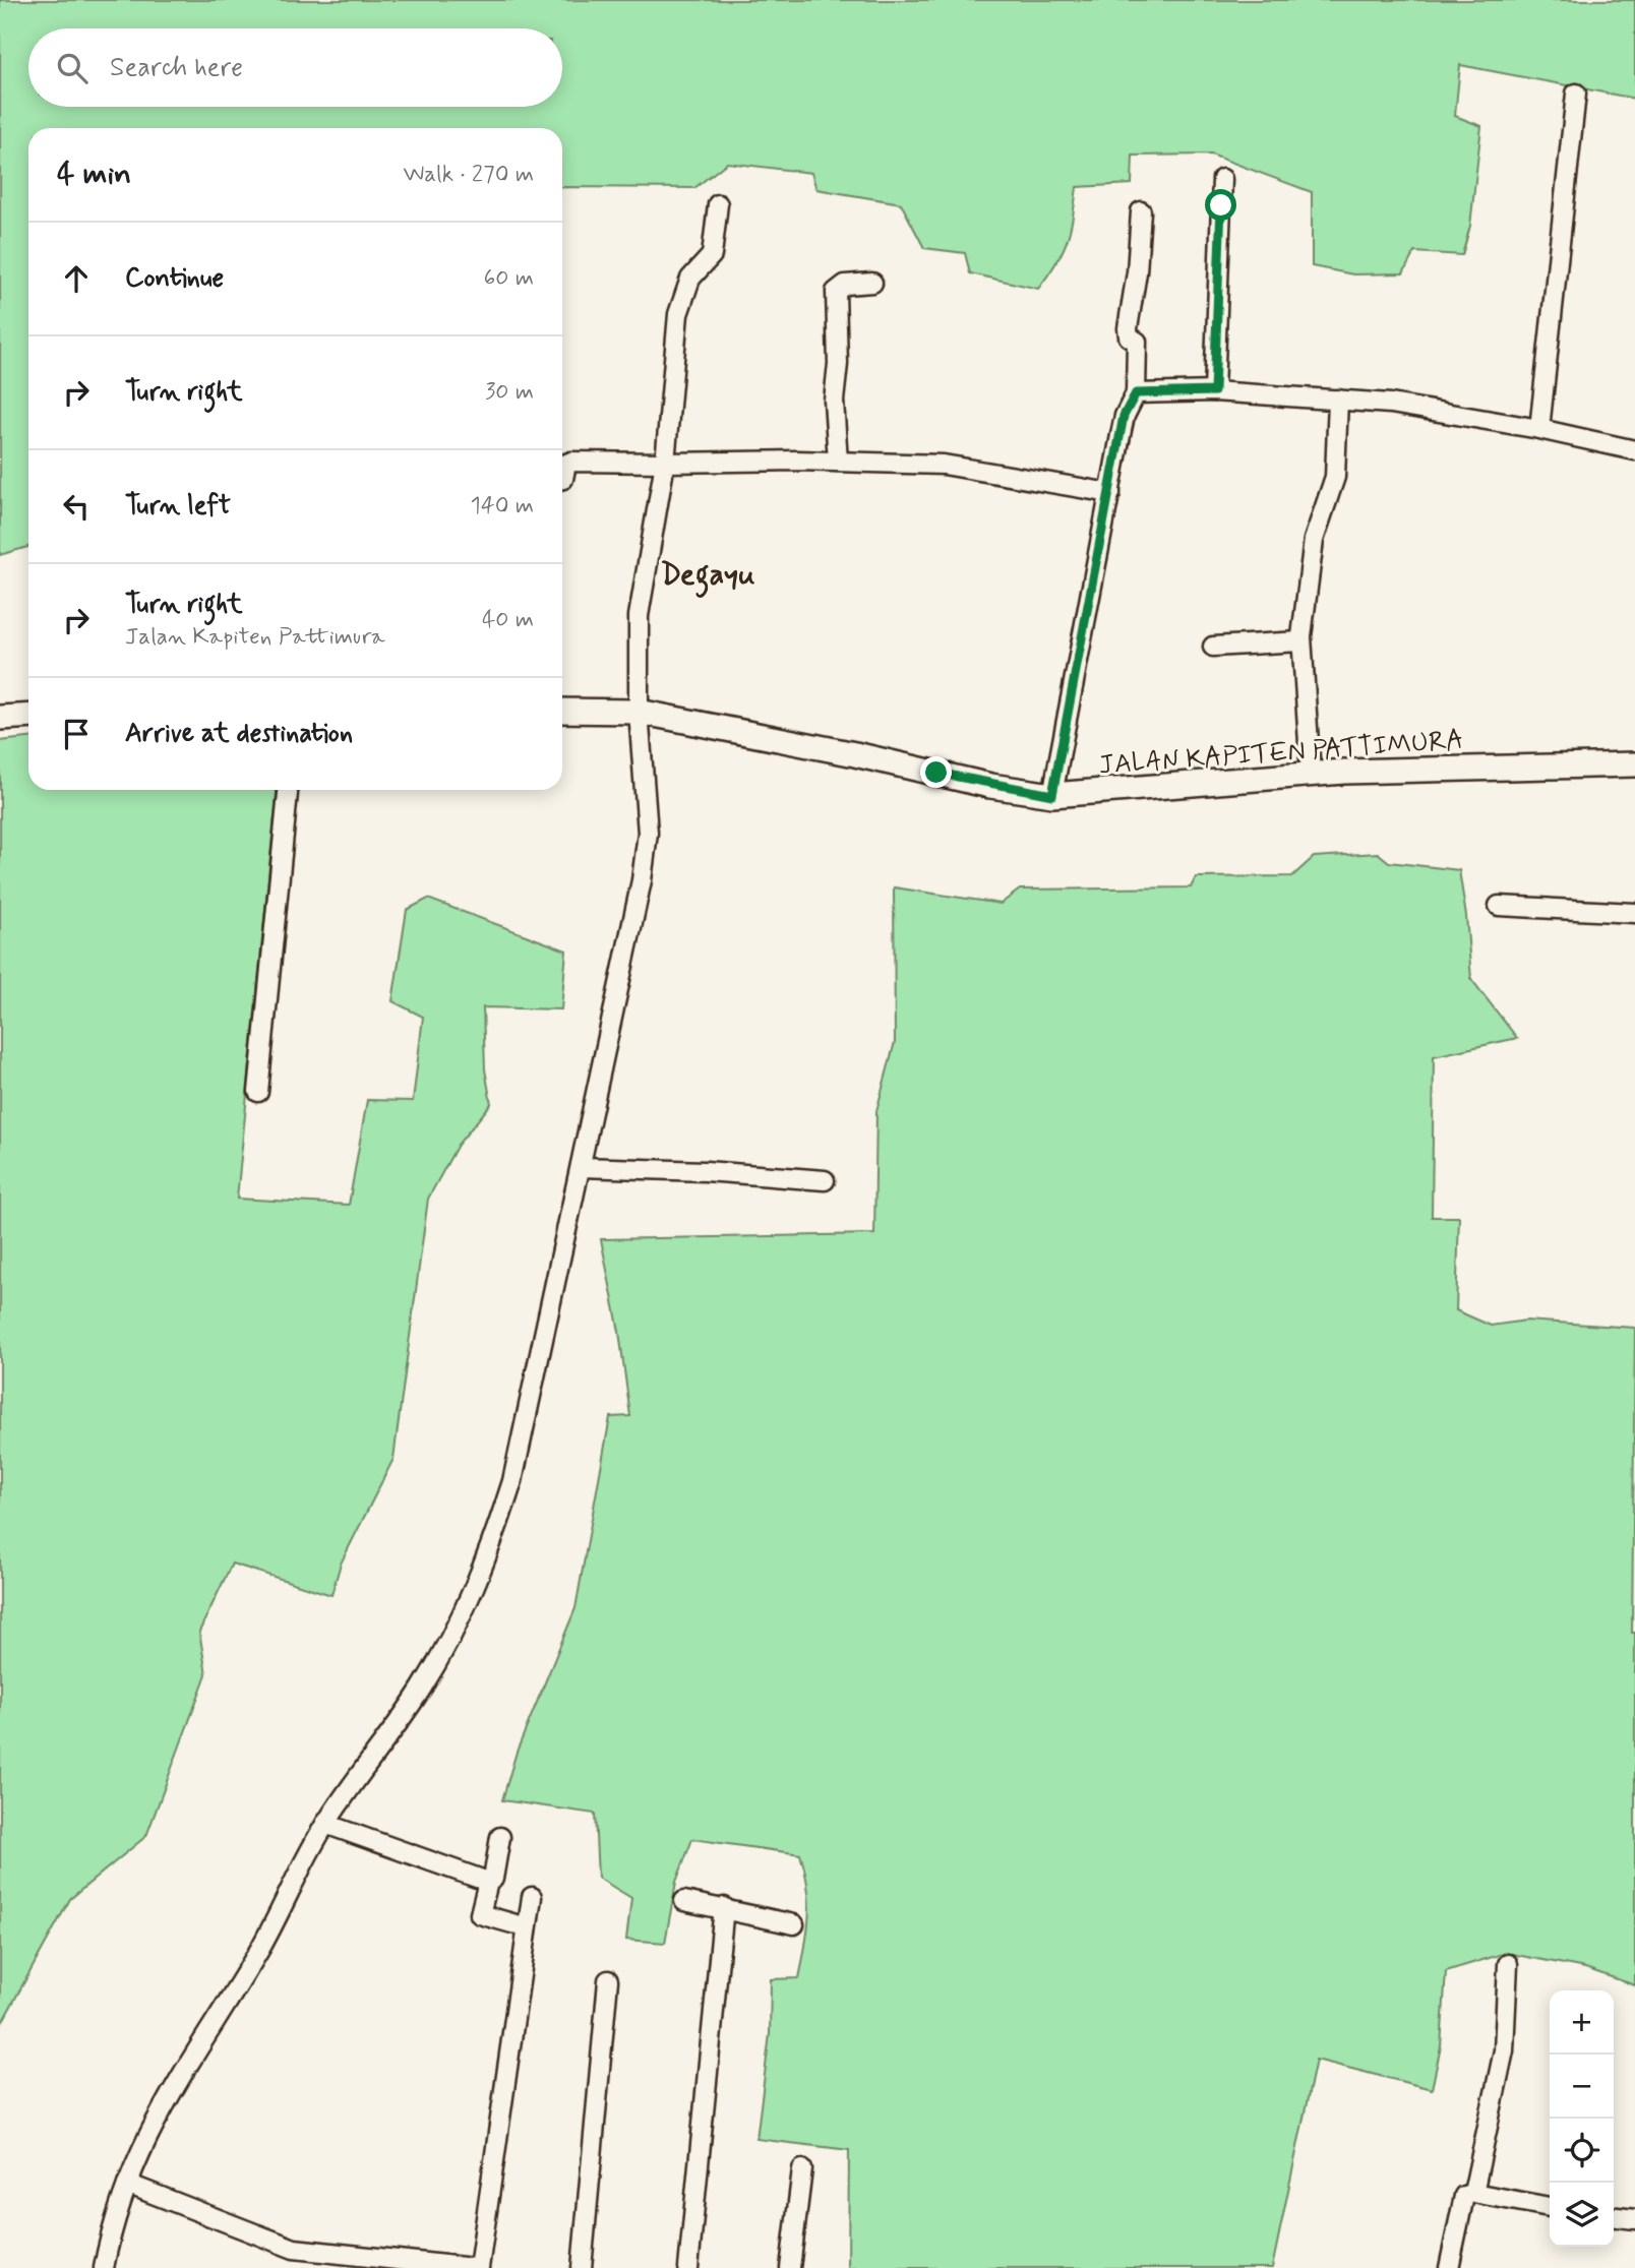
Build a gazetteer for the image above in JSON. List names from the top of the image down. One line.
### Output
{"streets":{"street":["JALAN KAPITEN PATTIMURA"]},"districts":["Degayu"],"page":{"search":"Search here","heading":["4 min","Walk · 270 m"],"list":[["Continue","60 m"],["Turn right","30 m"],["Turn left","140 m"],["Turn right","Jalan Kapiten Pattimura","40 m"],"Arrive at destination"],"map_buttons":["+","−"]}}
